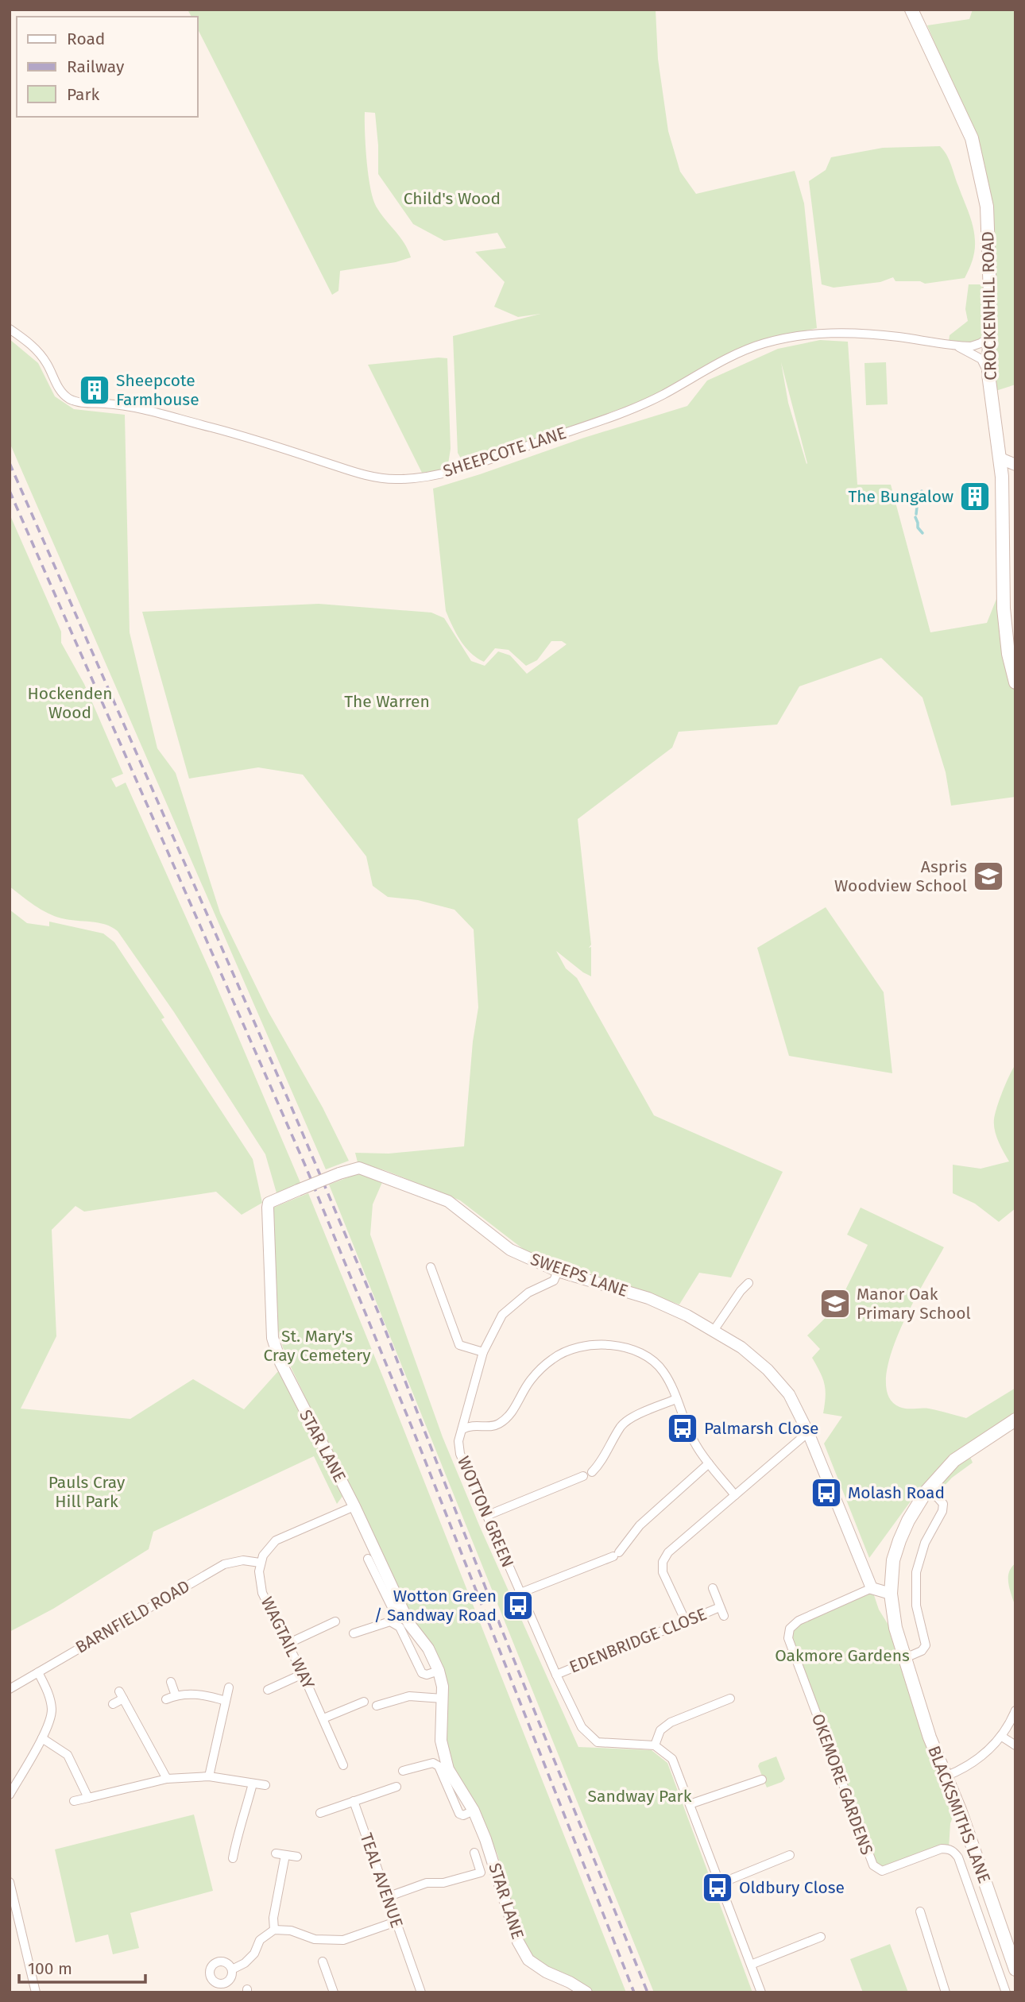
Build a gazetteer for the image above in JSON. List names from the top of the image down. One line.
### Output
{"streets":{"main road":["CROCKENHILL ROAD","BLACKSMITHS LANE"],"street":["SHEEPCOTE LANE","SWEEPS LANE","STAR LANE","WOTTON GREEN","BARNFIELD ROAD","EDENBRIDGE CLOSE","WAGTAIL WAY","OKEMORE GARDENS","TEAL AVENUE"]},"crossings":[["CROCKENHILL ROAD","SHEEPCOTE LANE"],["SWEEPS LANE","STAR LANE"],["SWEEPS LANE","WOTTON GREEN"],["SWEEPS LANE","OKEMORE GARDENS"],["WOTTON GREEN","EDENBRIDGE CLOSE"],["BARNFIELD ROAD","WAGTAIL WAY"]],"parks":["Child's Wood","Hockenden Wood","The Warren","St. Mary's Cray Cemetery","Pauls Cray Hill Park","Oakmore Gardens","Sandway Park"],"places":{"building":["Sheepcote Farmhouse","The Bungalow"],"school or university":["Aspris Woodview School","Manor Oak Primary School"],"bus stop":["Palmarsh Close","Molash Road","Wotton Green / Sandway Road","Oldbury Close"]},"legend":["Road","Railway","Park"],"scale_bar":"100 m"}
